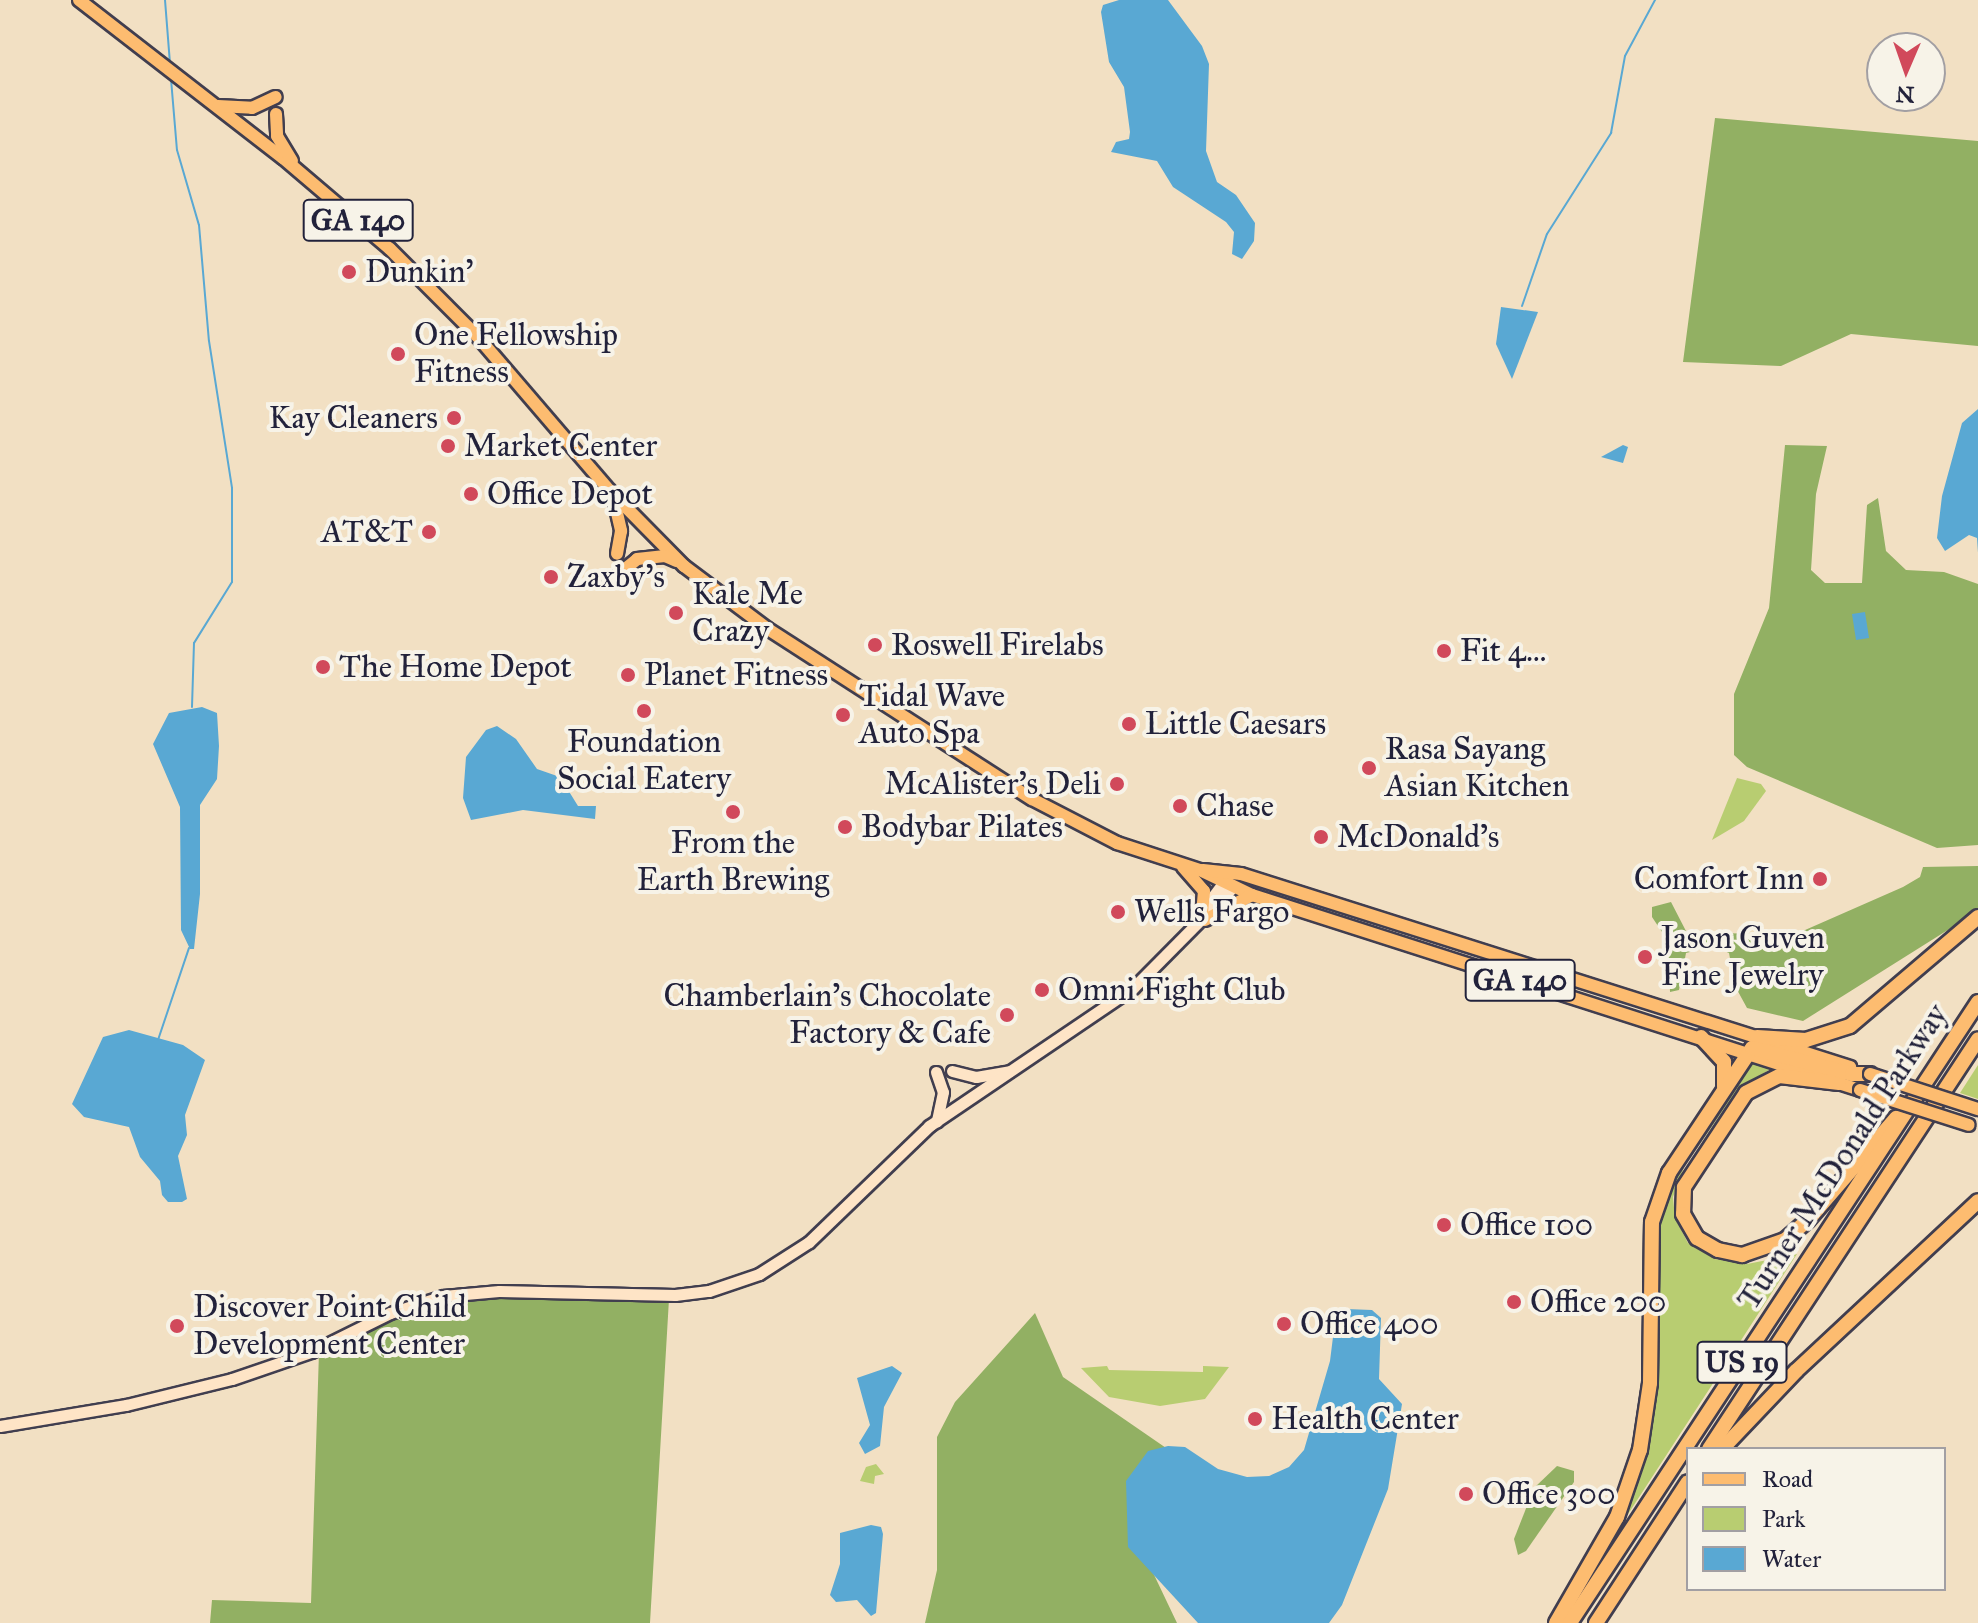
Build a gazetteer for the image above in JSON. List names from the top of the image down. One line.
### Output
{"streets":{"highway":["Turner McDonald Parkway","US 19"],"main road":["GA 140"]},"places":["Dunkin'","One Fellowship Fitness","Kay Cleaners","Market Center","Office Depot","AT&T","Zaxby's","Kale Me Crazy","Roswell Firelabs","Fit 4...","The Home Depot","Planet Fitness","Foundation Social Eatery","Tidal Wave Auto Spa","Little Caesars","Rasa Sayang Asian Kitchen","McAlister's Deli","Chase","From the Earth Brewing","Bodybar Pilates","McDonald's","Comfort Inn","Wells Fargo","Jason Guven Fine Jewelry","Omni Fight Club","Chamberlain's Chocolate Factory & Cafe","Office 100","Office 200","Office 400","Discover Point Child Development Center","Health Center","Office 300"],"legend":["Road","Park","Water"],"north":"bottom"}
